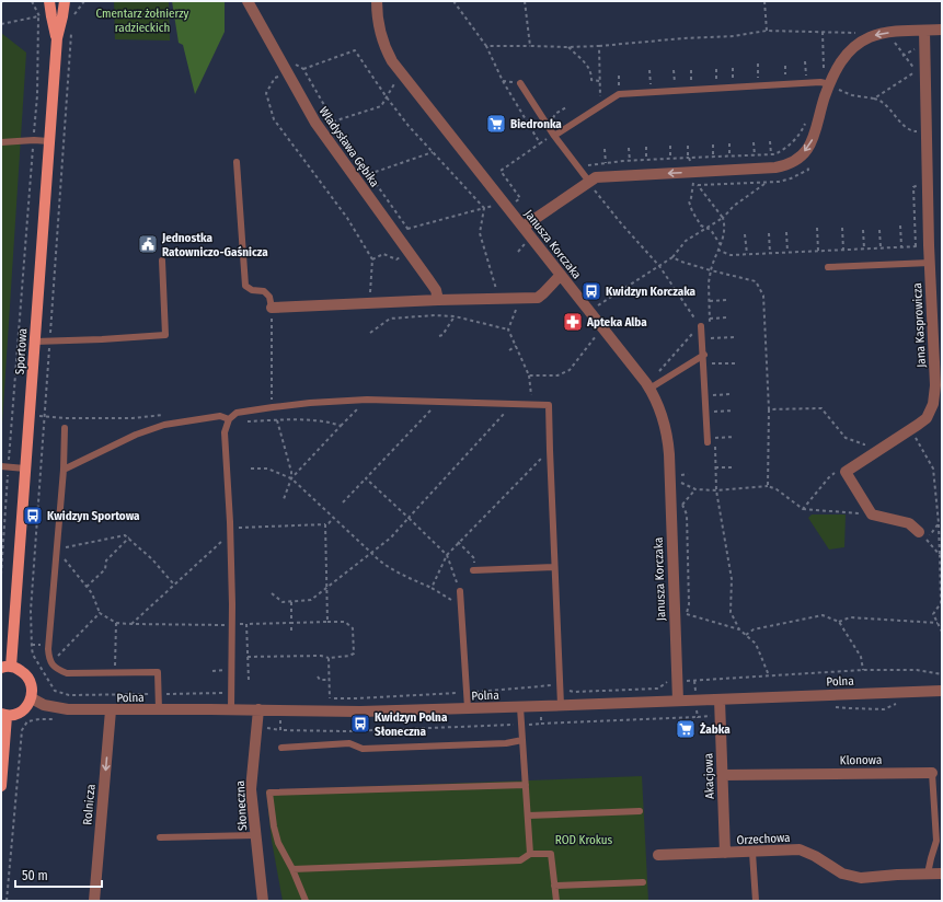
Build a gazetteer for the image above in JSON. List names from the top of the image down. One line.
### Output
{"streets":{"main road":["Sportowa"],"street":["Władysława Gębika","Janusza Korczaka","Jana Kasprowicza","Polna","Klonowa","Akacjowa","Rolnicza","Słoneczna","Orzechowa"]},"crossings":[["Janusza Korczaka","Polna"],["Polna","Akacjowa"],["Polna","Rolnicza"],["Polna","Słoneczna"],["Klonowa","Akacjowa"],["Klonowa","Orzechowa"],["Akacjowa","Orzechowa"]],"one_way":["Rolnicza"],"parks":["Cmentarz żołnierzy radzieckich","ROD Krokus"],"places":{"supermarket":["Biedronka","Żabka"],"public building":["Jednostka Ratowniczo-Gaśnicza"],"bus stop":["Kwidzyn Korczaka","Kwidzyn Sportowa","Kwidzyn Polna Słoneczna"],"pharmacy":["Apteka Alba"]},"scale_bar":"50 m"}
